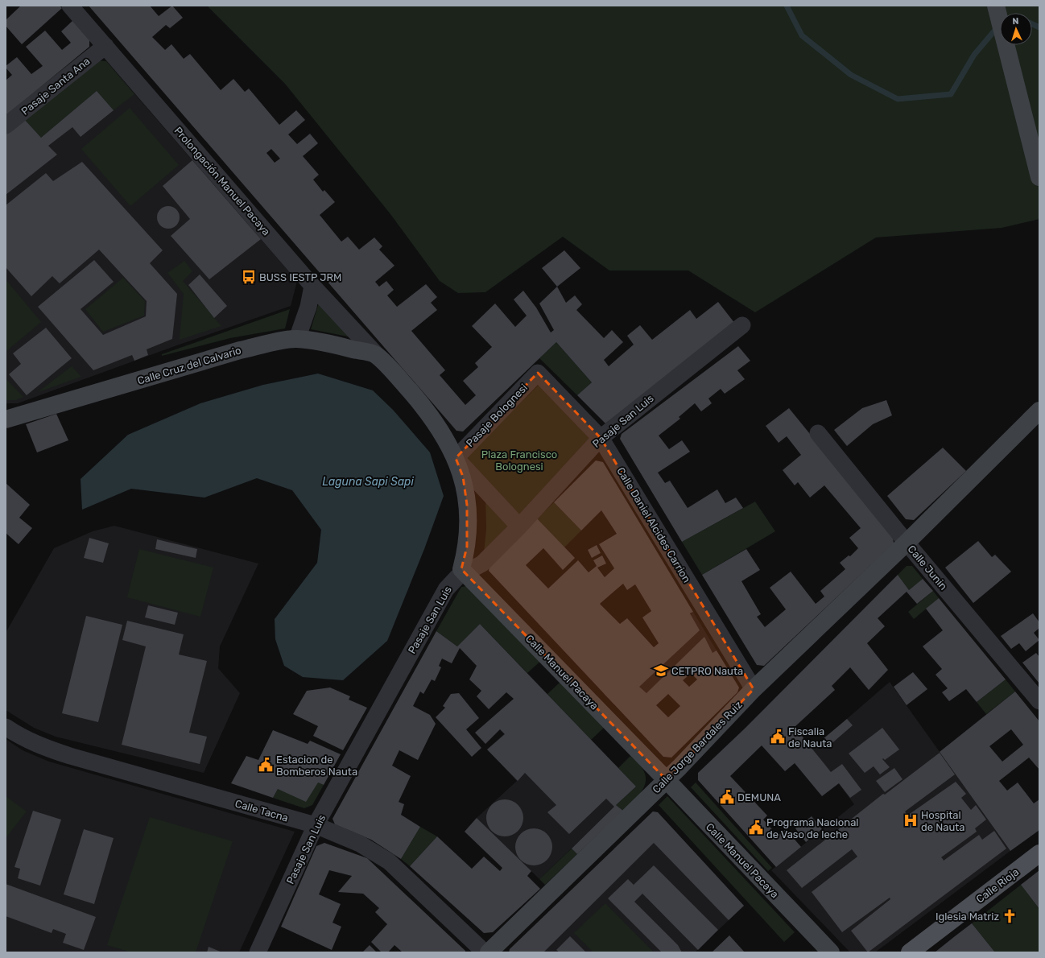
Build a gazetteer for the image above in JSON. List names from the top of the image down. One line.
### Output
{"streets":{"main road":["Calle Rioja"],"street":["Pasaje Santa Ana","Prolongación Manuel Pacaya","Calle Cruz del Calvario","Pasaje Bolognesi","Pasaje San Luis","Calle Daniel Alcides Carrion","Calle Junin","Calle Manuel Pacaya","Calle Jorge Bardales Ruiz","Calle Tacna"]},"crossings":[["Pasaje Santa Ana","Prolongación Manuel Pacaya"],["Prolongación Manuel Pacaya","Calle Cruz del Calvario"],["Pasaje Bolognesi","Calle Daniel Alcides Carrion"],["Pasaje San Luis","Calle Daniel Alcides Carrion"],["Pasaje San Luis","Calle Manuel Pacaya"],["Pasaje San Luis","Calle Tacna"],["Calle Daniel Alcides Carrion","Calle Jorge Bardales Ruiz"],["Calle Junin","Calle Jorge Bardales Ruiz"],["Calle Manuel Pacaya","Calle Jorge Bardales Ruiz"]],"water":["Laguna Sapi Sapi"],"parks":["Plaza Francisco Bolognesi"],"places":{"bus stop":["BUSS IESTP JRM"],"school or university":["CETPRO Nauta"],"public building":["Fiscalia de Nauta","Estacion de Bomberos Nauta","DEMUNA","Programa Nacional de Vaso de leche"],"hospital":["Hospital de Nauta"],"church":["Iglesia Matriz"]},"north":"top"}
